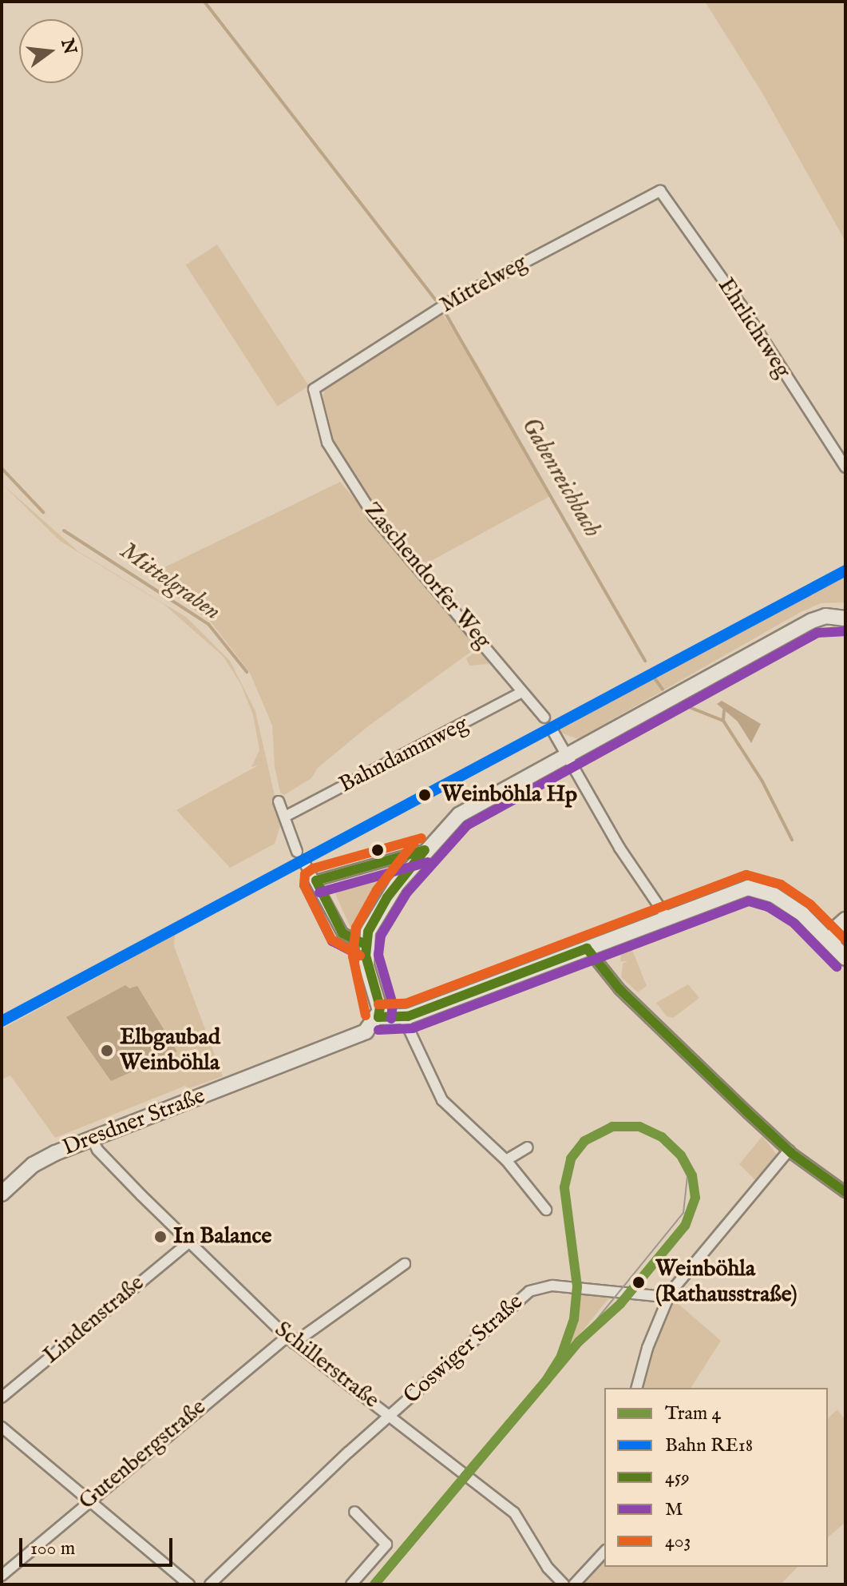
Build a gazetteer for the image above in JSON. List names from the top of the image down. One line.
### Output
{"streets":{"main road":["Dresdner Straße"],"street":["Mittelweg","Ehrlichtweg","Zaschendorfer Weg","Bahndammweg","Lindenstraße","Coswiger Straße","Schillerstraße","Gutenbergstraße"]},"crossings":[["Mittelweg","Ehrlichtweg"],["Mittelweg","Zaschendorfer Weg"],["Zaschendorfer Weg","Bahndammweg"],["Dresdner Straße","Schillerstraße"],["Lindenstraße","Schillerstraße"],["Coswiger Straße","Schillerstraße"],["Schillerstraße","Gutenbergstraße"]],"water":["Gabenreichbach","Mittelgraben"],"places":["Weinböhla Hp","Elbgaubad Weinböhla","In Balance","Weinböhla (Rathausstraße)"],"lines":["rail line RE18","transit line M","transit line 403","transit line 459","tram line 4"],"legend":["Tram 4","Bahn RE18","459","M","403"],"scale_bar":"100 m","north":"right"}
